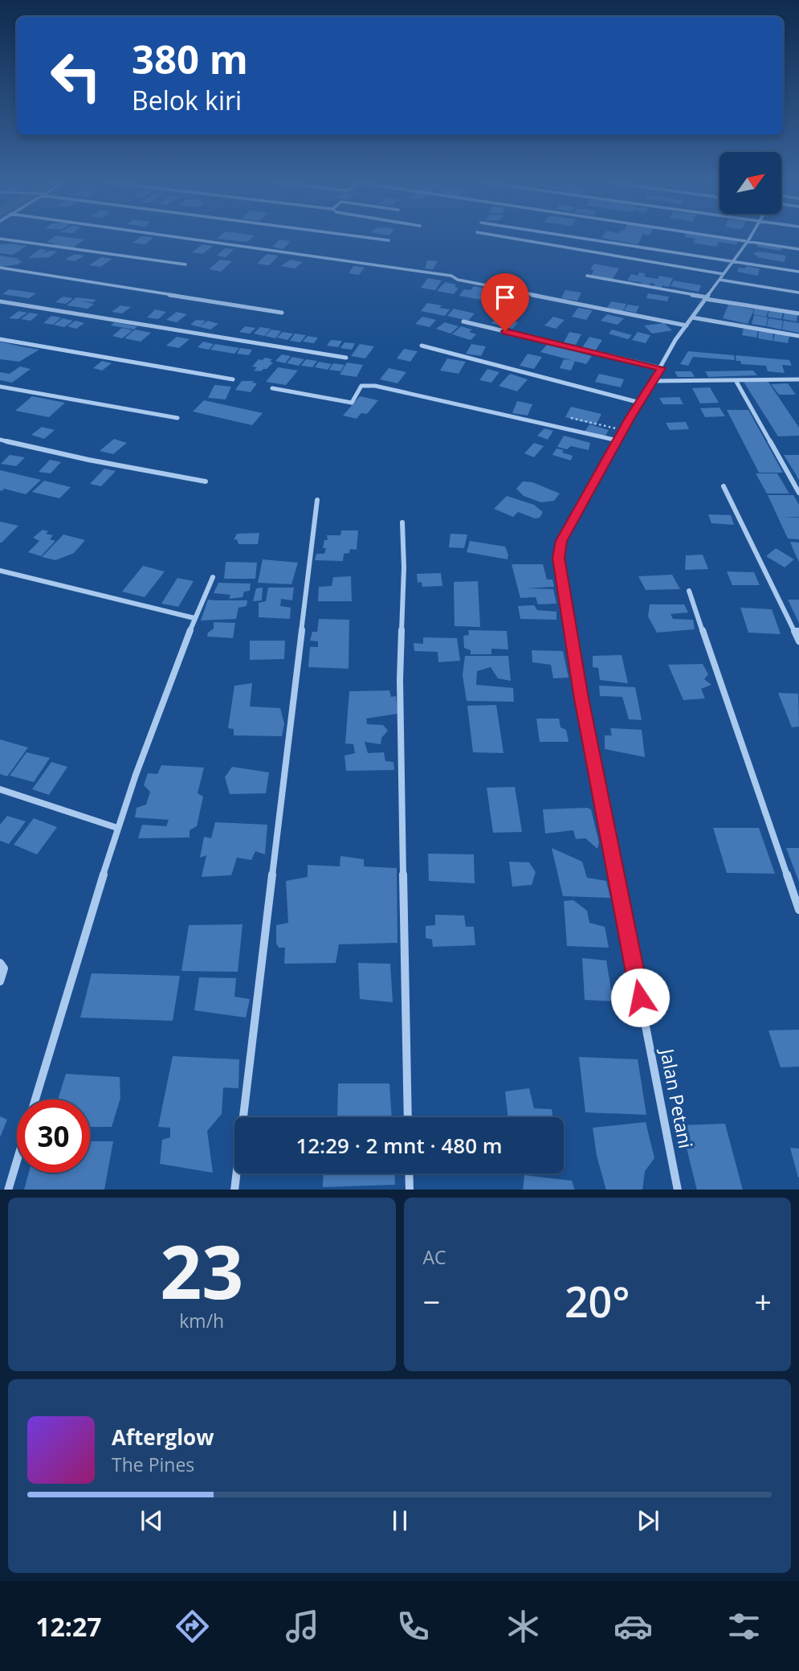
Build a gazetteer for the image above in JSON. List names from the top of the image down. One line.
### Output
{"streets":{"street":["Jalan Petani"]},"north":"top right","page":{"turn":["380 m","Belok kiri"],"limit":"30","trip":"12:29 · 2 mnt · 480 m","tile":[["23","km/h"],"AC"],"heat":["−","20°","+"],"song":["Afterglow","The Pines"],"tabs":"12:27"}}
